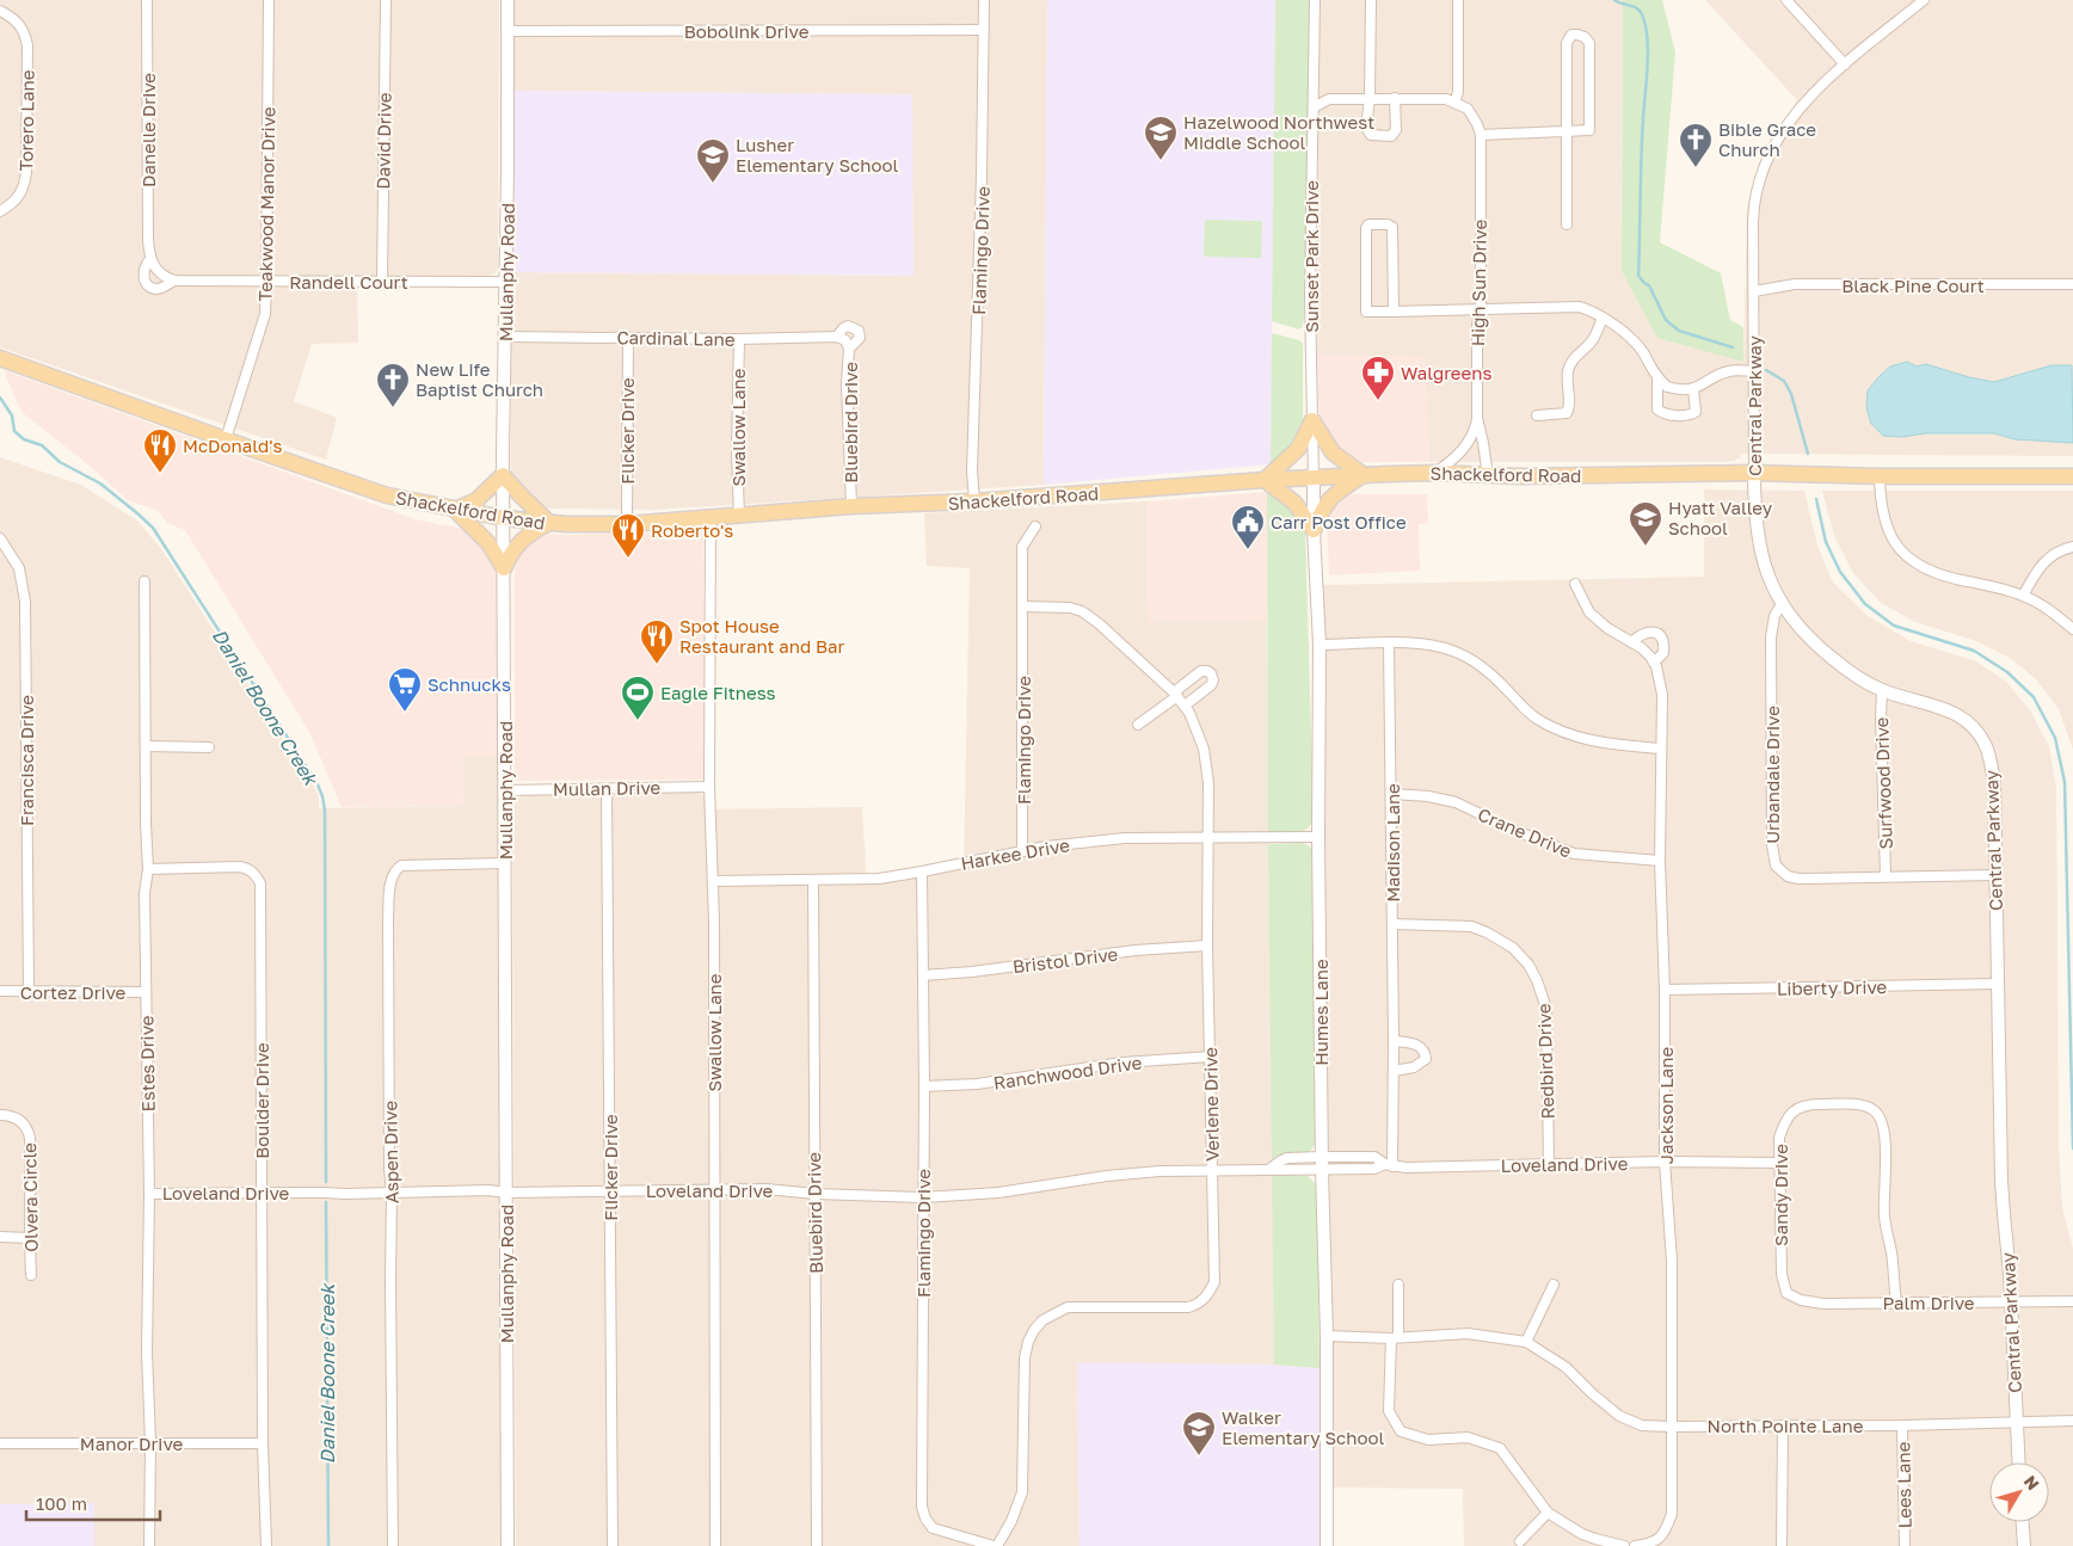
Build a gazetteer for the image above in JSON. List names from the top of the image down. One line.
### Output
{"streets":{"main road":["Shackelford Road"],"street":["Bobolink Drive","Torero Lane","Danelle Drive","David Drive","Teakwood Manor Drive","Flamingo Drive","Sunset Park Drive","Mullanphy Road","Randell Court","High Sun Drive","Black Pine Court","Cardinal Lane","Central Parkway","Bluebird Drive","Swallow Lane","Flicker Drive","Francisca Drive","Urbandale Drive","Surfwood Drive","Mullan Drive","Crane Drive","Madison Lane","Harkee Drive","Bristol Drive","Liberty Drive","Cortez Drive","Humes Lane","Redbird Drive","Estes Drive","Ranchwood Drive","Boulder Drive","Verlene Drive","Jackson Lane","Aspen Drive","Loveland Drive","Sandy Drive","Olvera Circle","Palm Drive","North Pointe Lane","Manor Drive","Lees Lane"]},"crossings":[["Bobolink Drive","Flamingo Drive"],["Bobolink Drive","Mullanphy Road"],["Danelle Drive","Randell Court"],["David Drive","Randell Court"],["Teakwood Manor Drive","Randell Court"],["Teakwood Manor Drive","Shackelford Road"],["Flamingo Drive","Shackelford Road"],["Flamingo Drive","Harkee Drive"],["Flamingo Drive","Bristol Drive"],["Flamingo Drive","Ranchwood Drive"],["Flamingo Drive","Verlene Drive"],["Flamingo Drive","Loveland Drive"],["Sunset Park Drive","Shackelford Road"],["Sunset Park Drive","Humes Lane"],["Mullanphy Road","Randell Court"],["Mullanphy Road","Cardinal Lane"],["Mullanphy Road","Shackelford Road"],["Mullanphy Road","Mullan Drive"],["Mullanphy Road","Aspen Drive"],["Mullanphy Road","Loveland Drive"],["High Sun Drive","Shackelford Road"],["Black Pine Court","Central Parkway"],["Cardinal Lane","Bluebird Drive"],["Cardinal Lane","Swallow Lane"],["Cardinal Lane","Flicker Drive"],["Central Parkway","Shackelford Road"],["Central Parkway","Urbandale Drive"],["Central Parkway","Surfwood Drive"],["Central Parkway","Liberty Drive"],["Central Parkway","Palm Drive"],["Central Parkway","North Pointe Lane"],["Bluebird Drive","Shackelford Road"],["Bluebird Drive","Harkee Drive"],["Bluebird Drive","Loveland Drive"],["Swallow Lane","Shackelford Road"],["Swallow Lane","Mullan Drive"],["Swallow Lane","Harkee Drive"],["Swallow Lane","Loveland Drive"],["Flicker Drive","Shackelford Road"],["Flicker Drive","Mullan Drive"],["Flicker Drive","Loveland Drive"],["Shackelford Road","Humes Lane"],["Francisca Drive","Cortez Drive"],["Urbandale Drive","Surfwood Drive"],["Crane Drive","Madison Lane"],["Crane Drive","Jackson Lane"],["Madison Lane","Redbird Drive"],["Madison Lane","Loveland Drive"],["Harkee Drive","Humes Lane"],["Harkee Drive","Verlene Drive"],["Bristol Drive","Verlene Drive"],["Liberty Drive","Jackson Lane"],["Cortez Drive","Estes Drive"],["Humes Lane","Loveland Drive"],["Humes Lane","North Pointe Lane"],["Redbird Drive","Loveland Drive"],["Estes Drive","Boulder Drive"],["Estes Drive","Loveland Drive"],["Estes Drive","Manor Drive"],["Ranchwood Drive","Verlene Drive"],["Boulder Drive","Loveland Drive"],["Boulder Drive","Manor Drive"],["Verlene Drive","Loveland Drive"],["Jackson Lane","Loveland Drive"],["Jackson Lane","North Pointe Lane"],["Aspen Drive","Loveland Drive"],["Loveland Drive","Sandy Drive"],["Sandy Drive","Palm Drive"],["North Pointe Lane","Lees Lane"]],"water":["Daniel Boone Creek"],"places":{"school or university":["Hazelwood Northwest Middle School","Lusher Elementary School","Hyatt Valley School","Walker Elementary School"],"church":["Bible Grace Church","New Life Baptist Church"],"pharmacy":["Walgreens"],"restaurant":["McDonald's","Roberto's","Spot House Restaurant and Bar"],"public building":["Carr Post Office"],"supermarket":["Schnucks"],"sports":["Eagle Fitness"]},"scale_bar":"100 m","north":"top right"}
